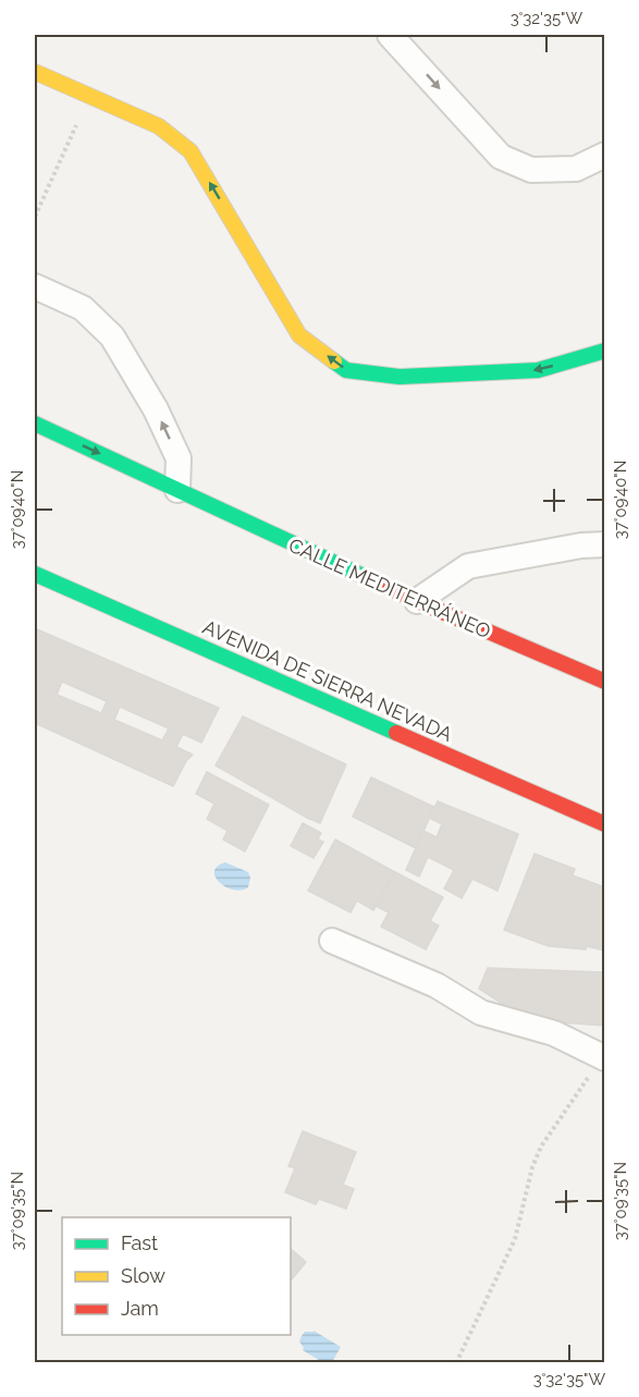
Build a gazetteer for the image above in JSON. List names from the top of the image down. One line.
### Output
{"streets":{"street":["CALLE MEDITERRÁNEO","AVENIDA DE SIERRA NEVADA"]},"legend":["Fast","Slow","Jam"],"coordinates":["3°32'35\"W","37°09'40\"N","37°09'35\"N"]}
